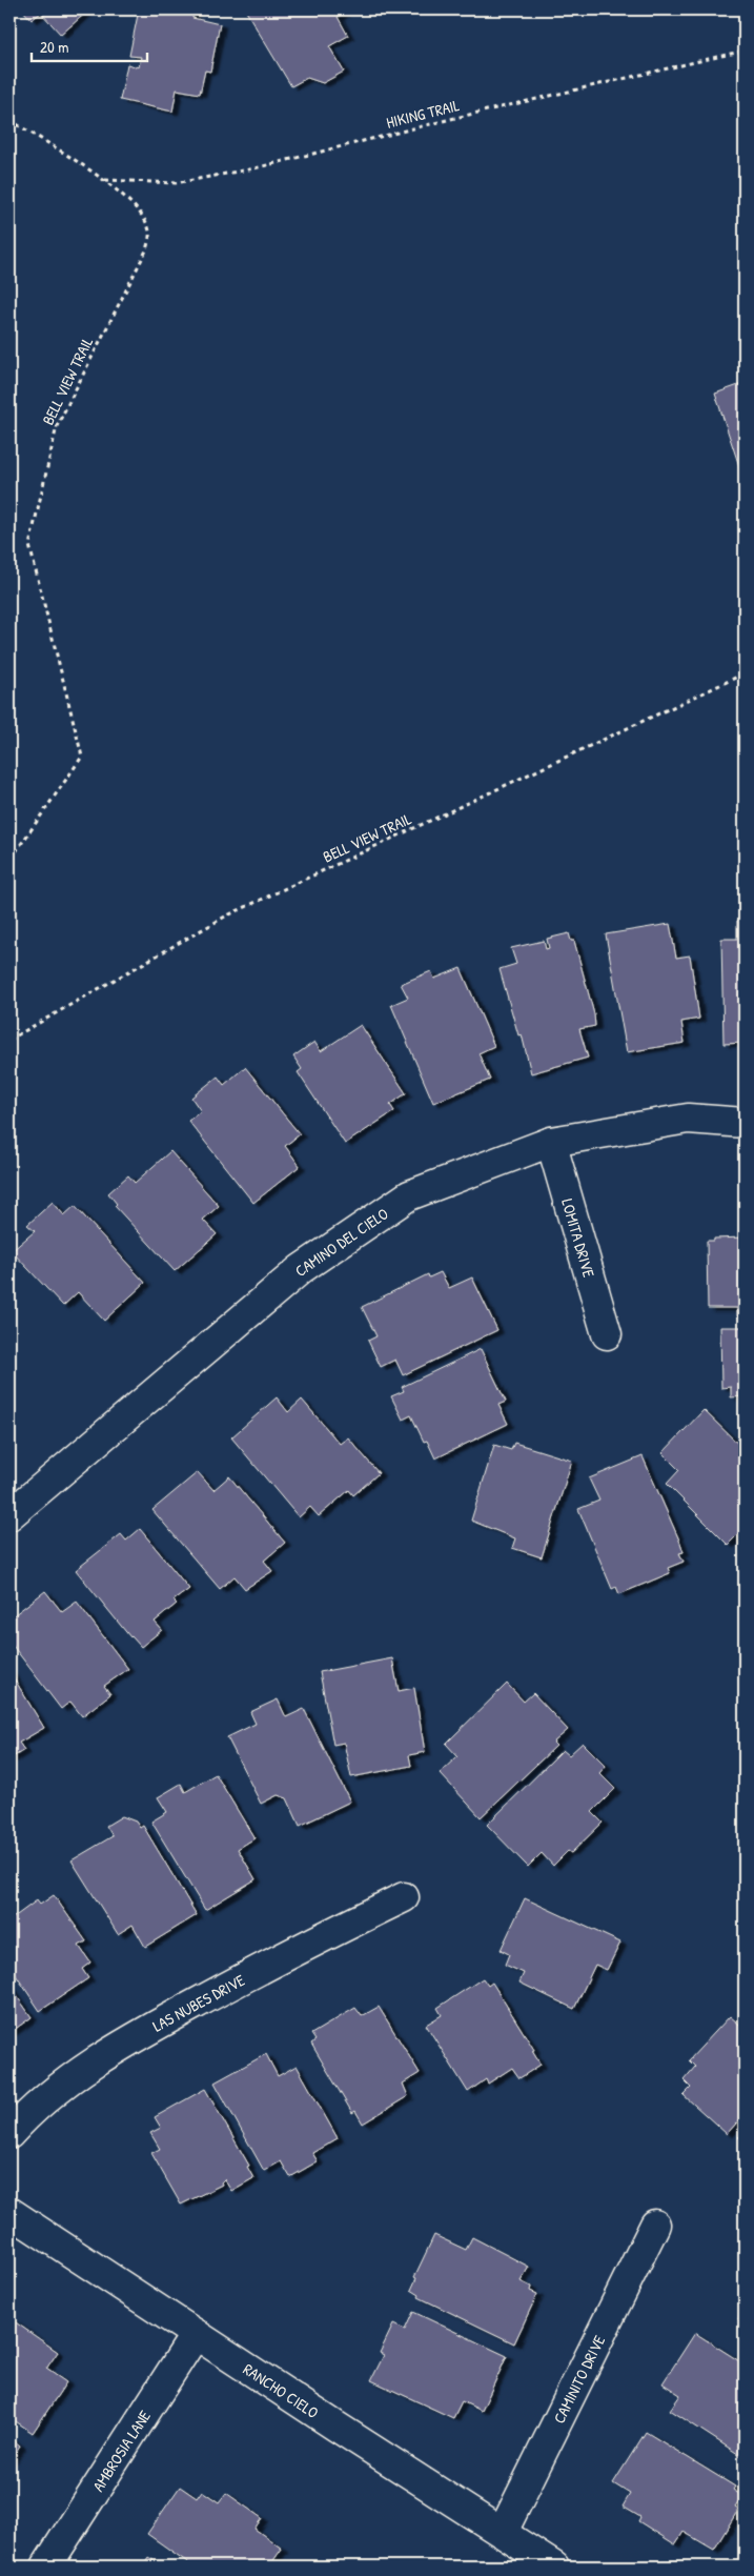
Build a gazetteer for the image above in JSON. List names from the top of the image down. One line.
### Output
{"streets":{"street":["LOMITA DRIVE","CAMINO DEL CIELO","LAS NUBES DRIVE","CAMINITO DRIVE","RANCHO CIELO","AMBROSIA LANE"],"path":["HIKING TRAIL","BELL VIEW TRAIL"]},"crossings":[["HIKING TRAIL","BELL VIEW TRAIL"],["LOMITA DRIVE","CAMINO DEL CIELO"],["CAMINITO DRIVE","RANCHO CIELO"],["RANCHO CIELO","AMBROSIA LANE"]],"scale_bar":"20 m"}
